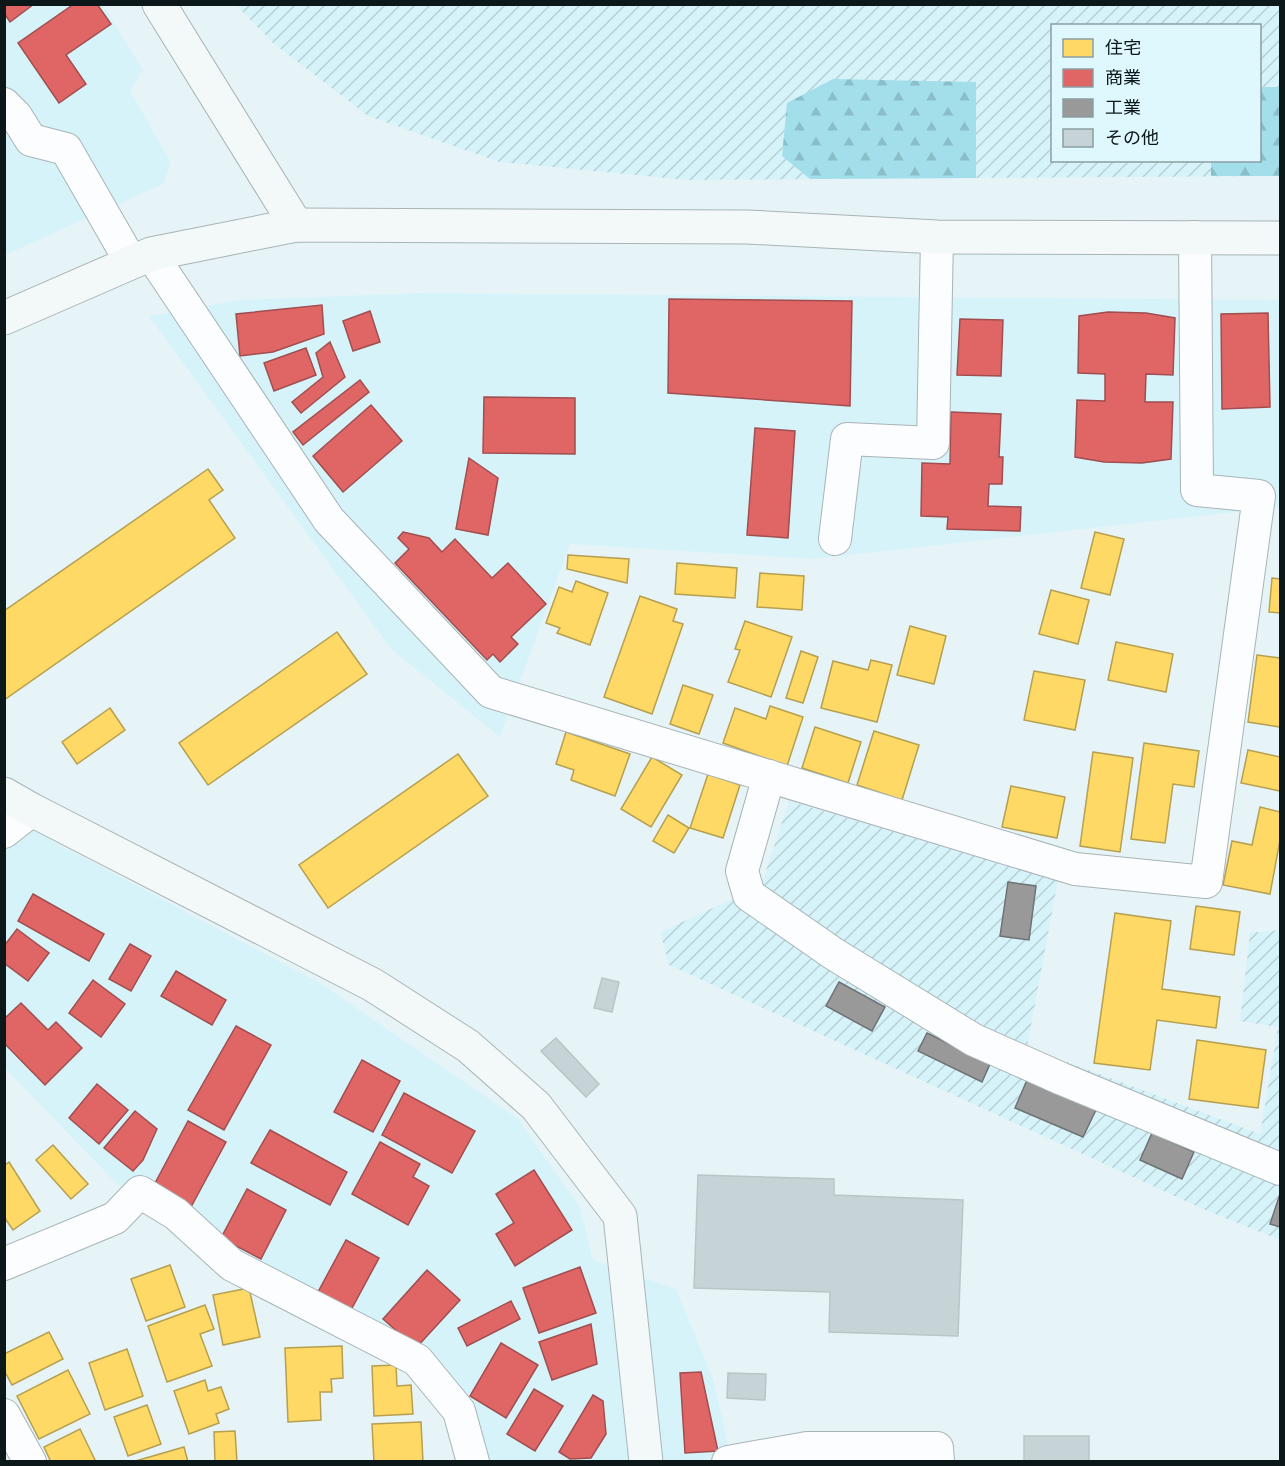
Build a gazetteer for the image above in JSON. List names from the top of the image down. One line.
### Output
{"legend":["住宅","商業","工業","その他"]}
